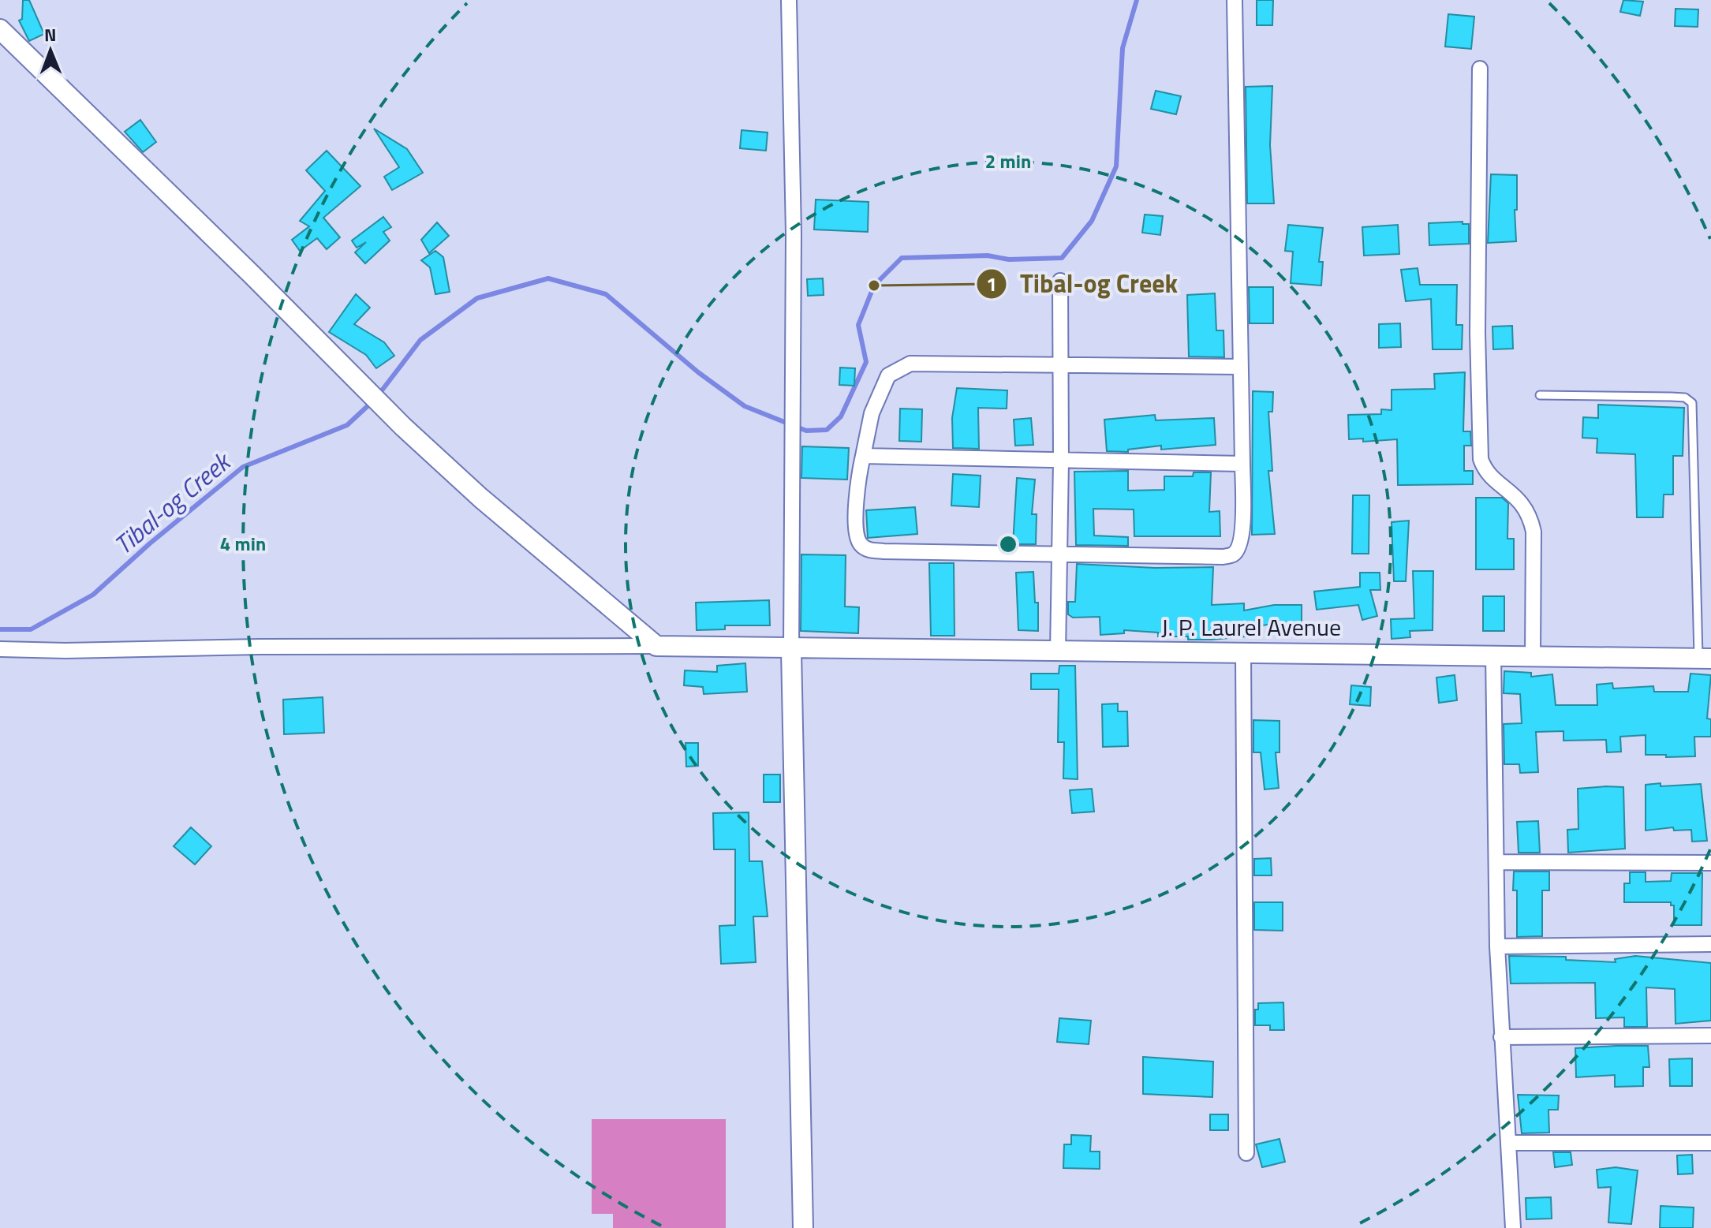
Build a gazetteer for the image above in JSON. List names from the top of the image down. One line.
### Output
{"streets":{"street":["J. P. Laurel Avenue"]},"water":["Tibal-og Creek"],"places":["Tibal-og Creek"],"north":"top","rings":["2 min","4 min"]}
